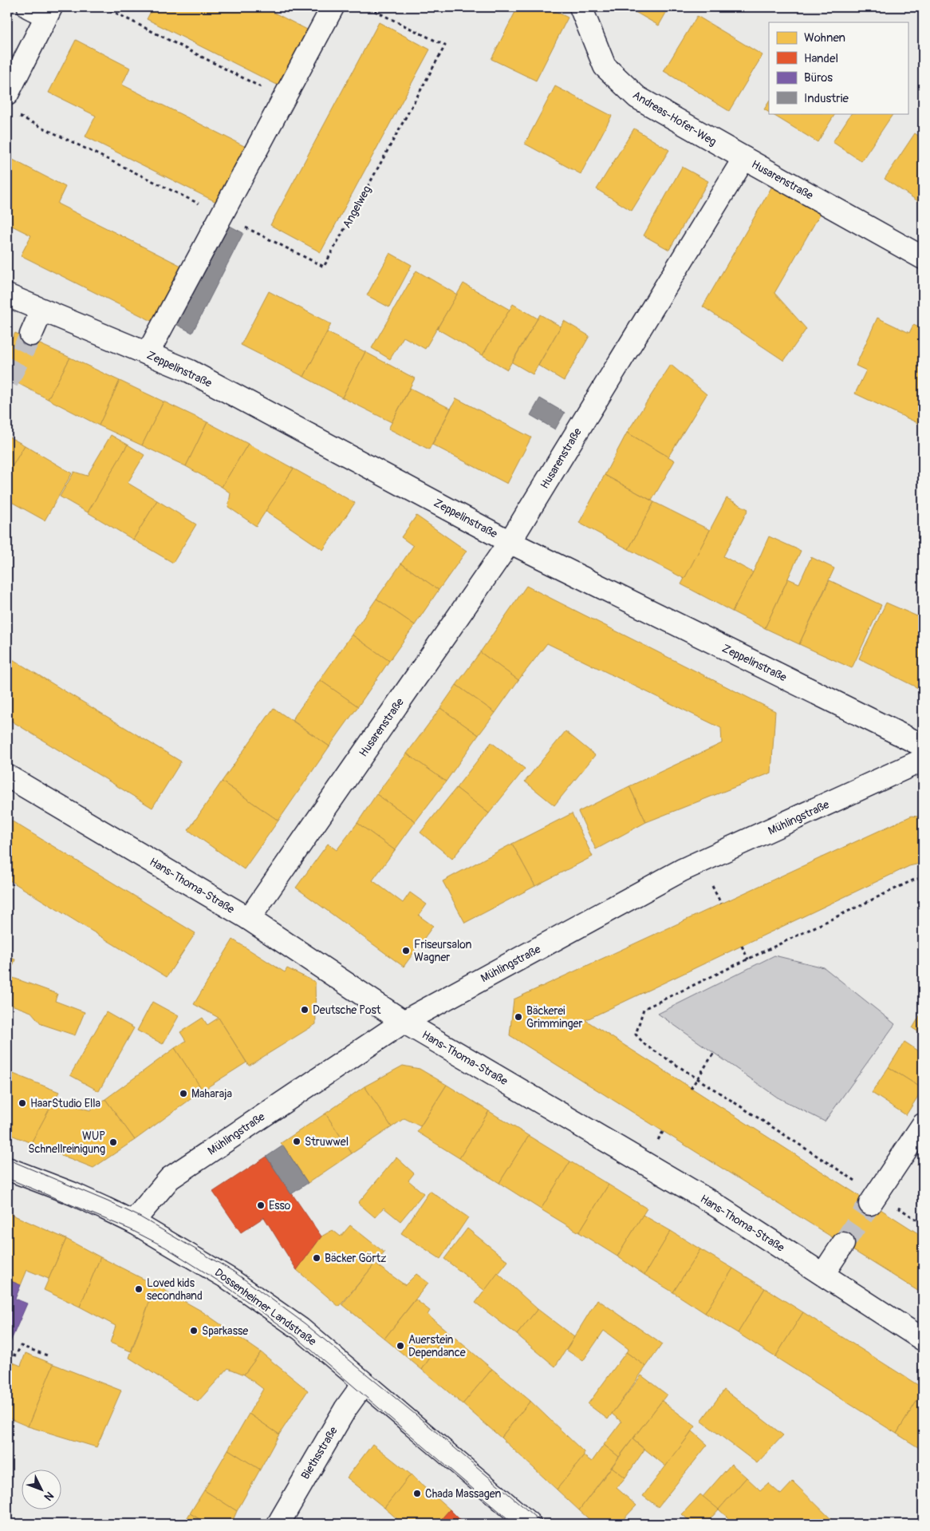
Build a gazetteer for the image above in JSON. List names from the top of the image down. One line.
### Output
{"streets":{"street":["Andreas-Hofer-Weg","Husarenstraße","Zeppelinstraße","Mühlingstraße","Hans-Thoma-Straße","Dossenheimer Landstraße","Biethsstraße"],"path":["Angelweg"]},"crossings":[["Andreas-Hofer-Weg","Husarenstraße"],["Husarenstraße","Zeppelinstraße"],["Husarenstraße","Hans-Thoma-Straße"],["Mühlingstraße","Hans-Thoma-Straße"],["Mühlingstraße","Dossenheimer Landstraße"],["Dossenheimer Landstraße","Biethsstraße"]],"places":["Friseursalon Wagner","Deutsche Post","Bäckerei Grimminger","Maharaja","HaarStudio Ella","Struwwel","WUP Schnellreinigung","Esso","Bäcker Görtz","Loved kids secondhand","Sparkasse","Auerstein Dependance","Chada Massagen"],"legend":["Wohnen","Handel","Büros","Industrie"],"north":"bottom right"}
